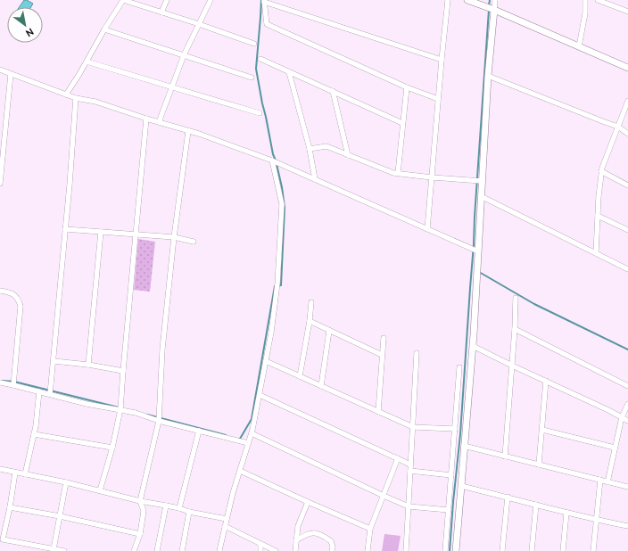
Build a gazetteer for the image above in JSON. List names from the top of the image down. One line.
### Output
{"north":"bottom right"}
